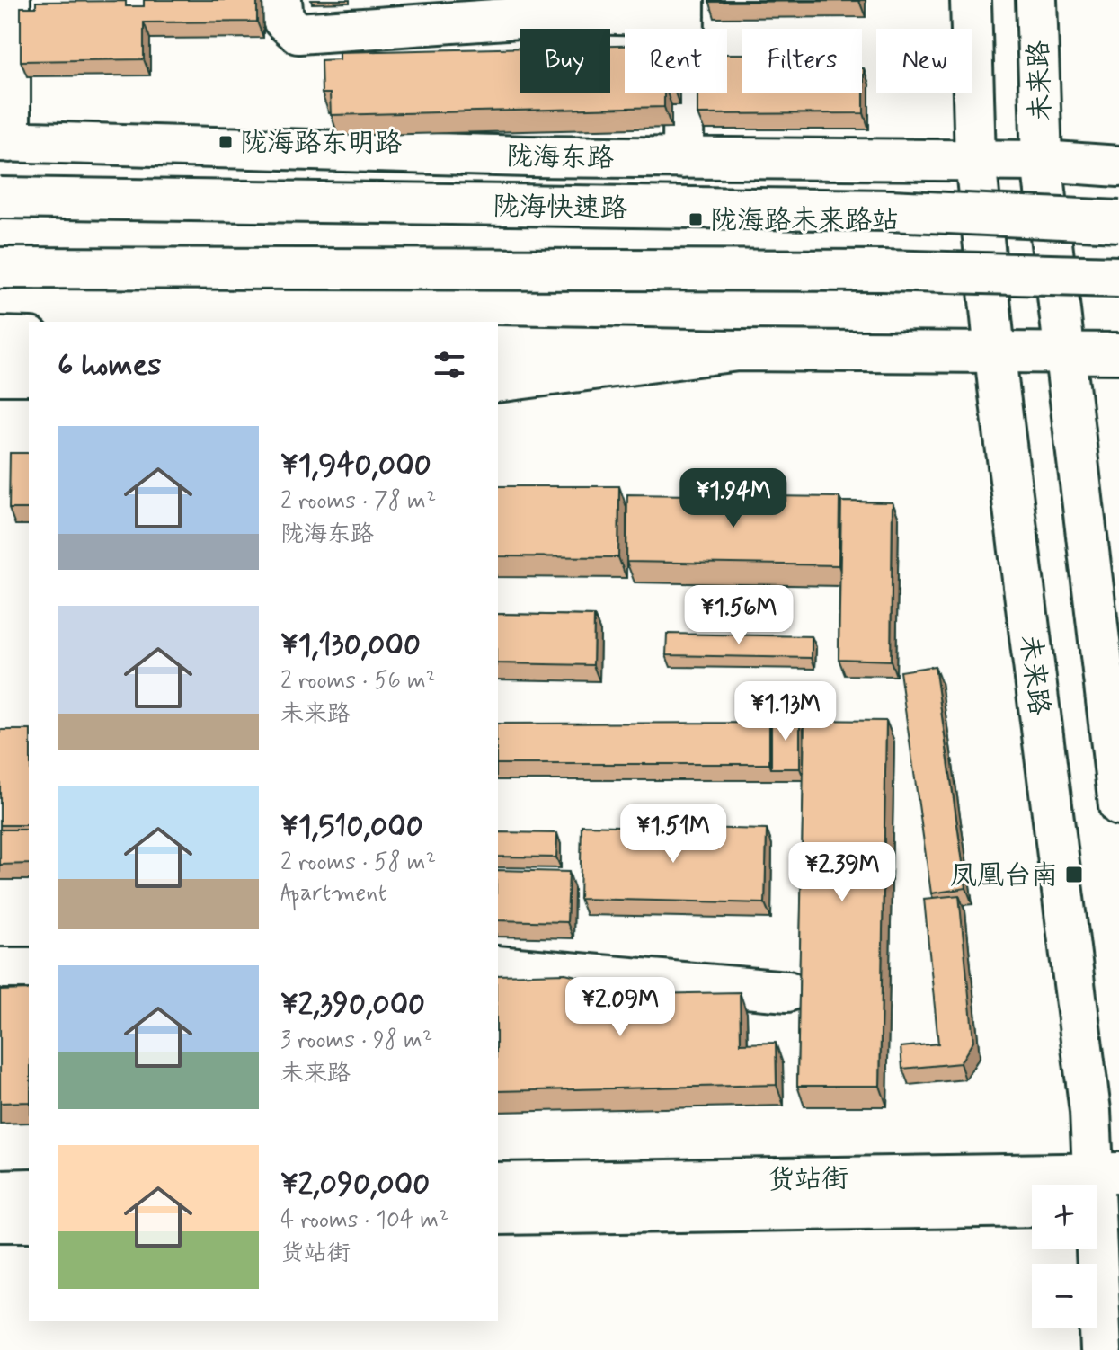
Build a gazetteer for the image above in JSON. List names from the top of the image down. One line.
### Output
{"streets":{"main road":["未来路","陇海东路","陇海快速路","货站街"]},"crossings":[["未来路","陇海东路"],["未来路","货站街"]],"places":{"transit":["陇海路东明路","陇海路未来路站","凤凰台南"]},"page":{"chip":["Buy","Rent","Filters","New"],"heading":"6 homes","list":[{"name":"¥1,940,000","note":"2 rooms · 78 m² · 陇海东路"},{"name":"¥1,130,000","note":"2 rooms · 56 m² · 未来路"},{"name":"¥1,510,000","note":"2 rooms · 58 m² · Apartment"},{"name":"¥2,390,000","note":"3 rooms · 98 m² · 未来路"},{"name":"¥2,090,000","note":"4 rooms · 104 m² · 货站街"}],"price":["¥1.94M","¥1.56M","¥1.13M","¥1.51M","¥2.39M","¥2.09M"],"map_buttons":["+","−"]}}
